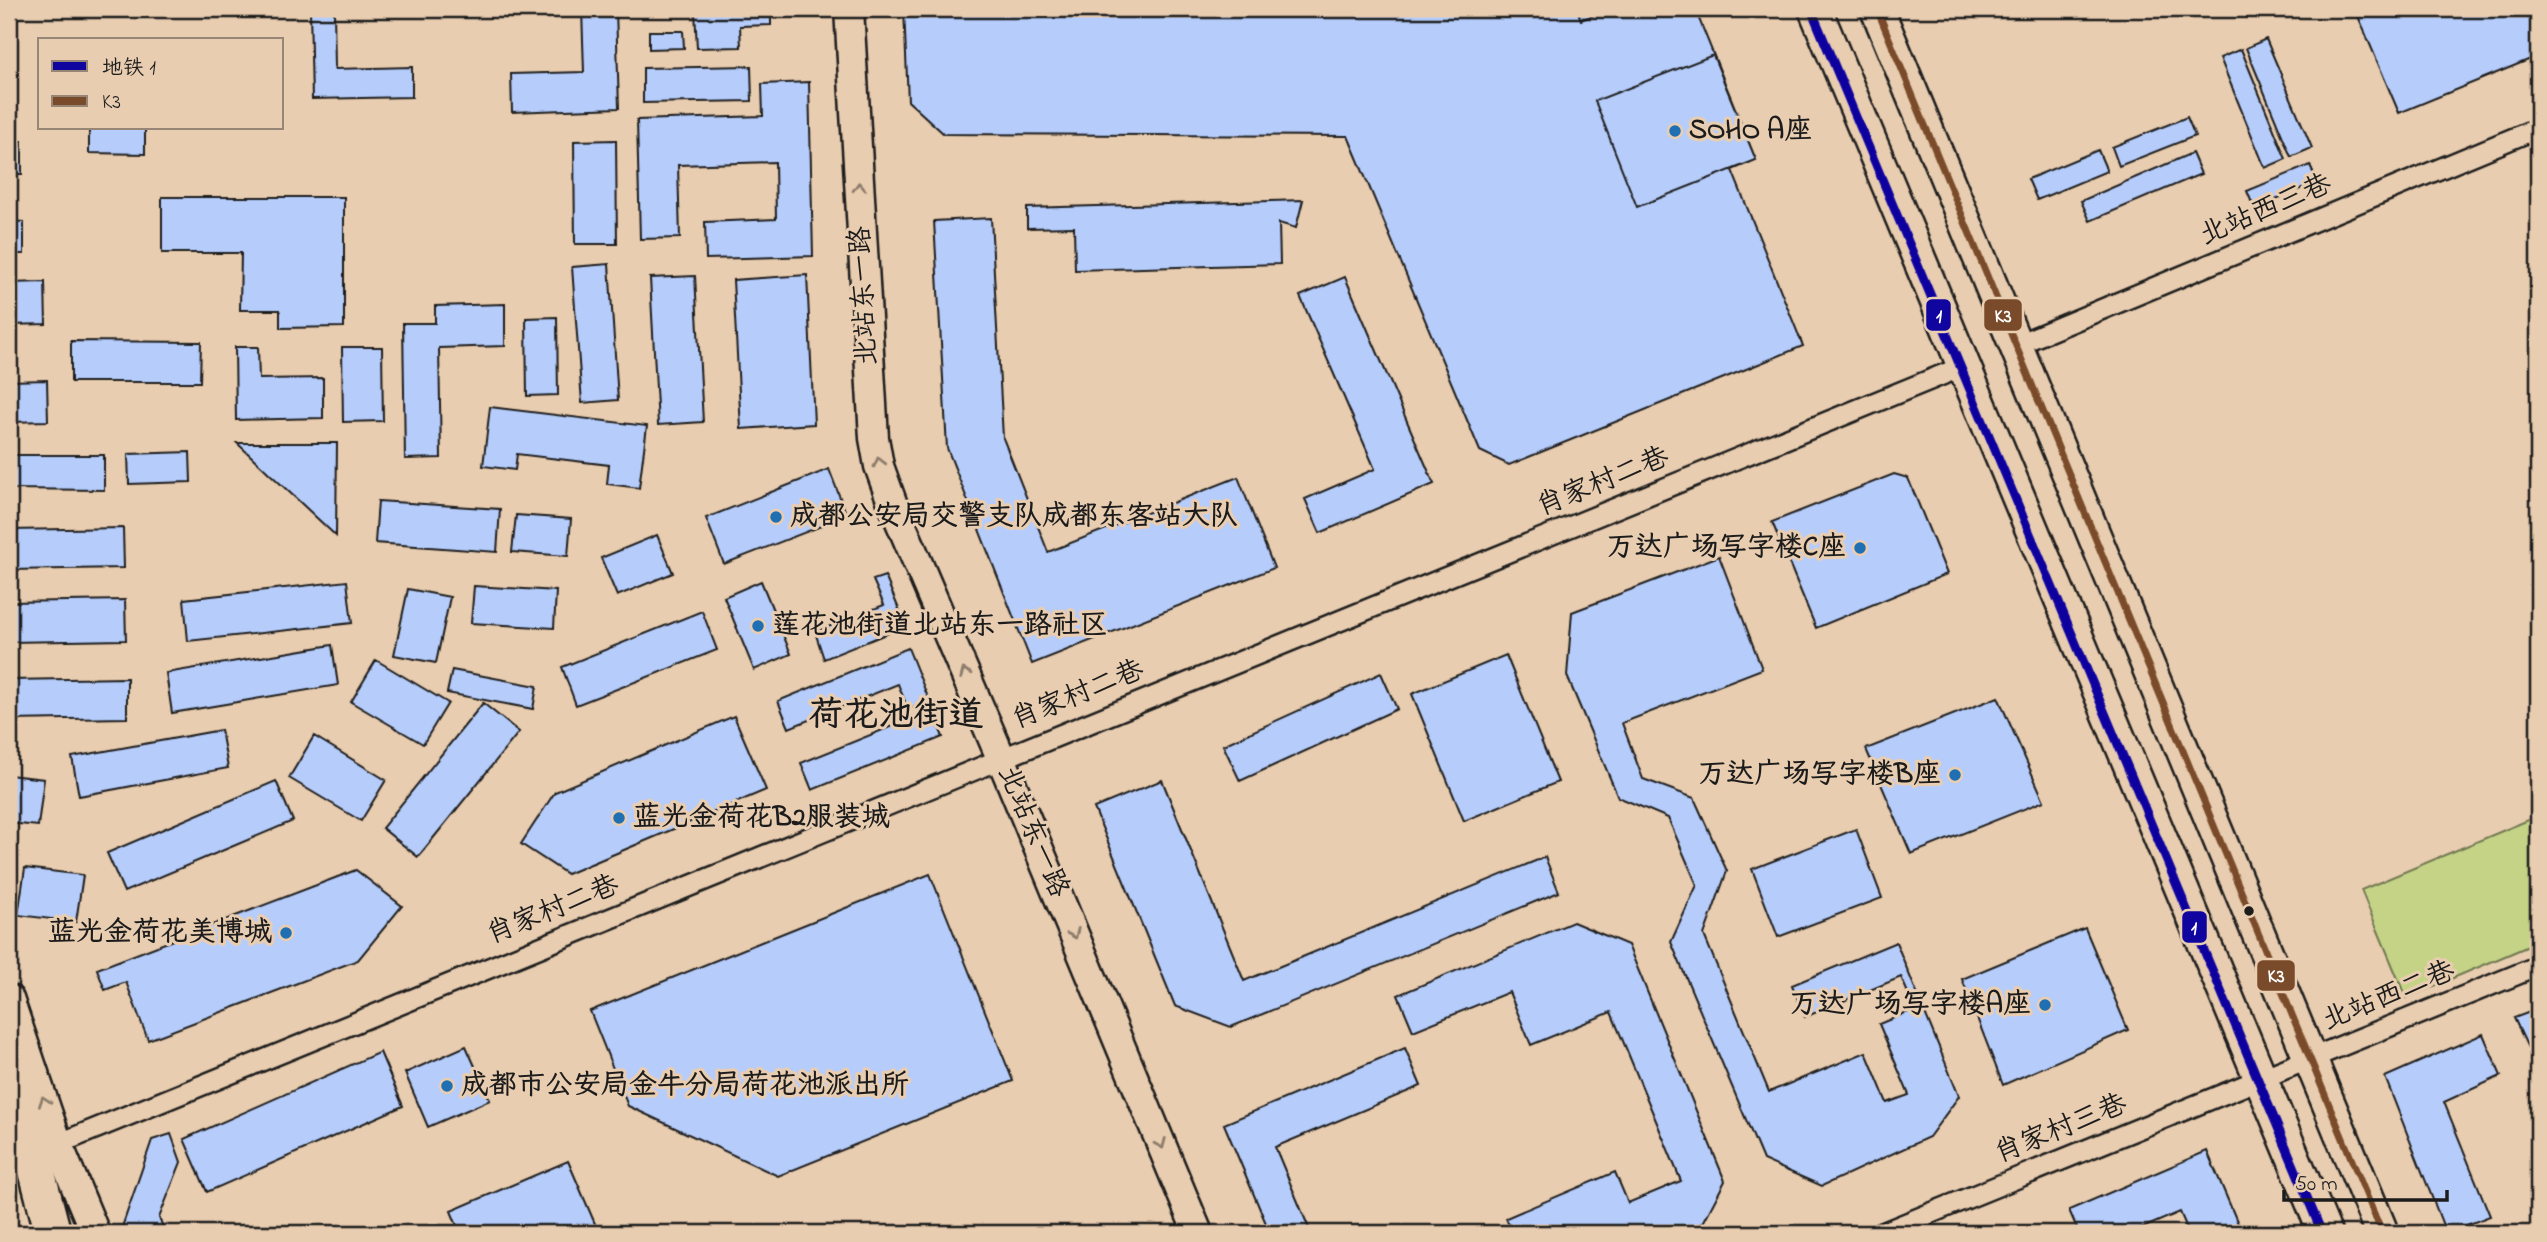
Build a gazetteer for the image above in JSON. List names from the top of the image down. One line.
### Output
{"streets":{"street":["北站西三巷","北站东一路","肖家村二巷","北站西二巷","肖家村三巷"]},"crossings":[["北站东一路","肖家村二巷"],["北站西二巷","肖家村三巷"]],"districts":["荷花池街道"],"places":["SOHO A座","成都公安局交警支队成都东客站大队","万达广场写字楼C座","莲花池街道北站东一路社区","万达广场写字楼B座","蓝光金荷花B2服装城","蓝光金荷花美博城","万达广场写字楼A座","成都市公安局金牛分局荷花池派出所"],"lines":["metro line 1","transit line K3"],"legend":["地铁 1","K3"],"scale_bar":"50 m"}
